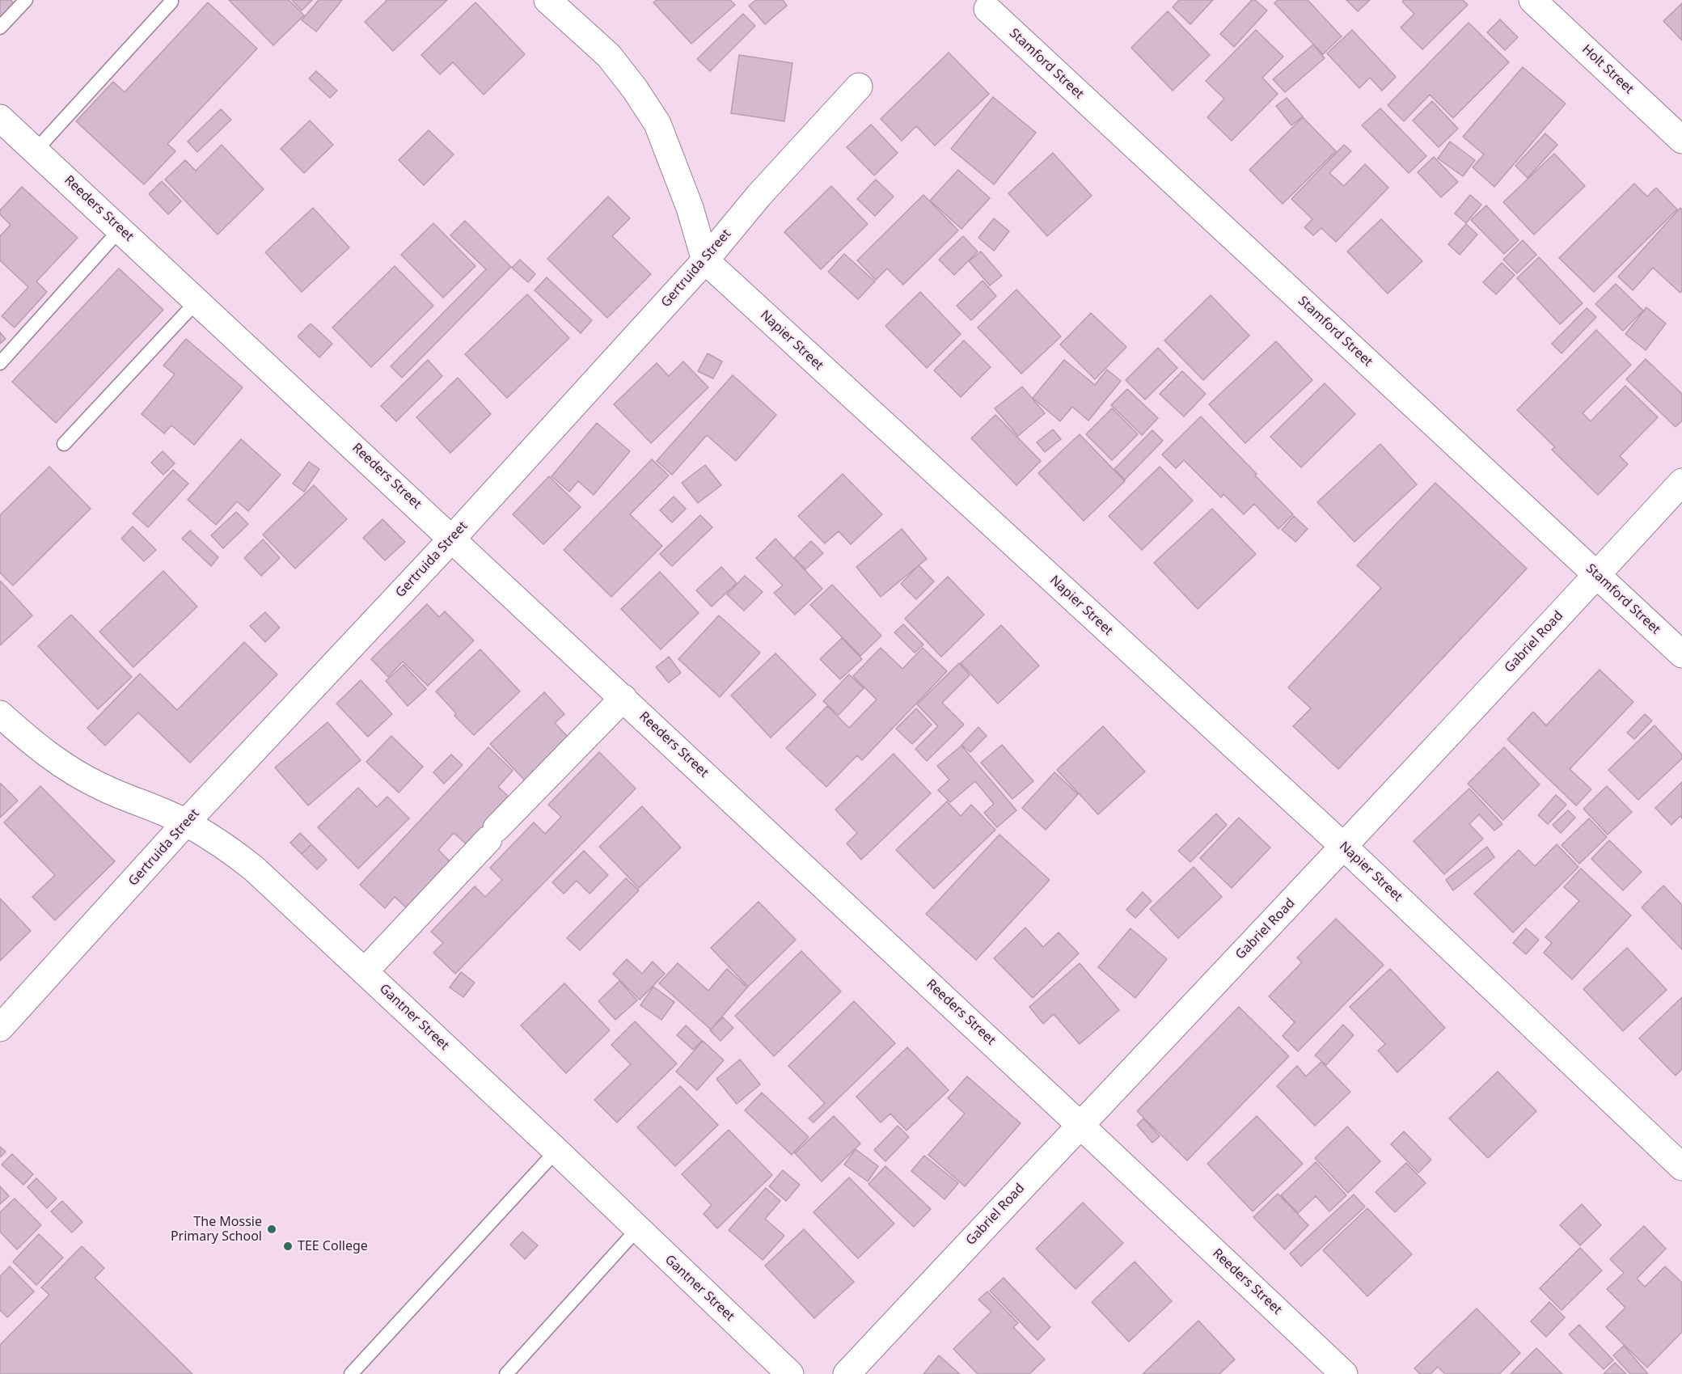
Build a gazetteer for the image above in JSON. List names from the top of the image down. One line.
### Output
{"streets":{"street":["Stamford Street","Holt Street","Reeders Street","Gertruida Street","Napier Street","Gabriel Road","Gantner Street"]},"crossings":[["Stamford Street","Gabriel Road"],["Reeders Street","Gertruida Street"],["Reeders Street","Gabriel Road"],["Gertruida Street","Napier Street"],["Gertruida Street","Gantner Street"],["Napier Street","Gabriel Road"]],"places":["The Mossie Primary School","TEE College"]}
